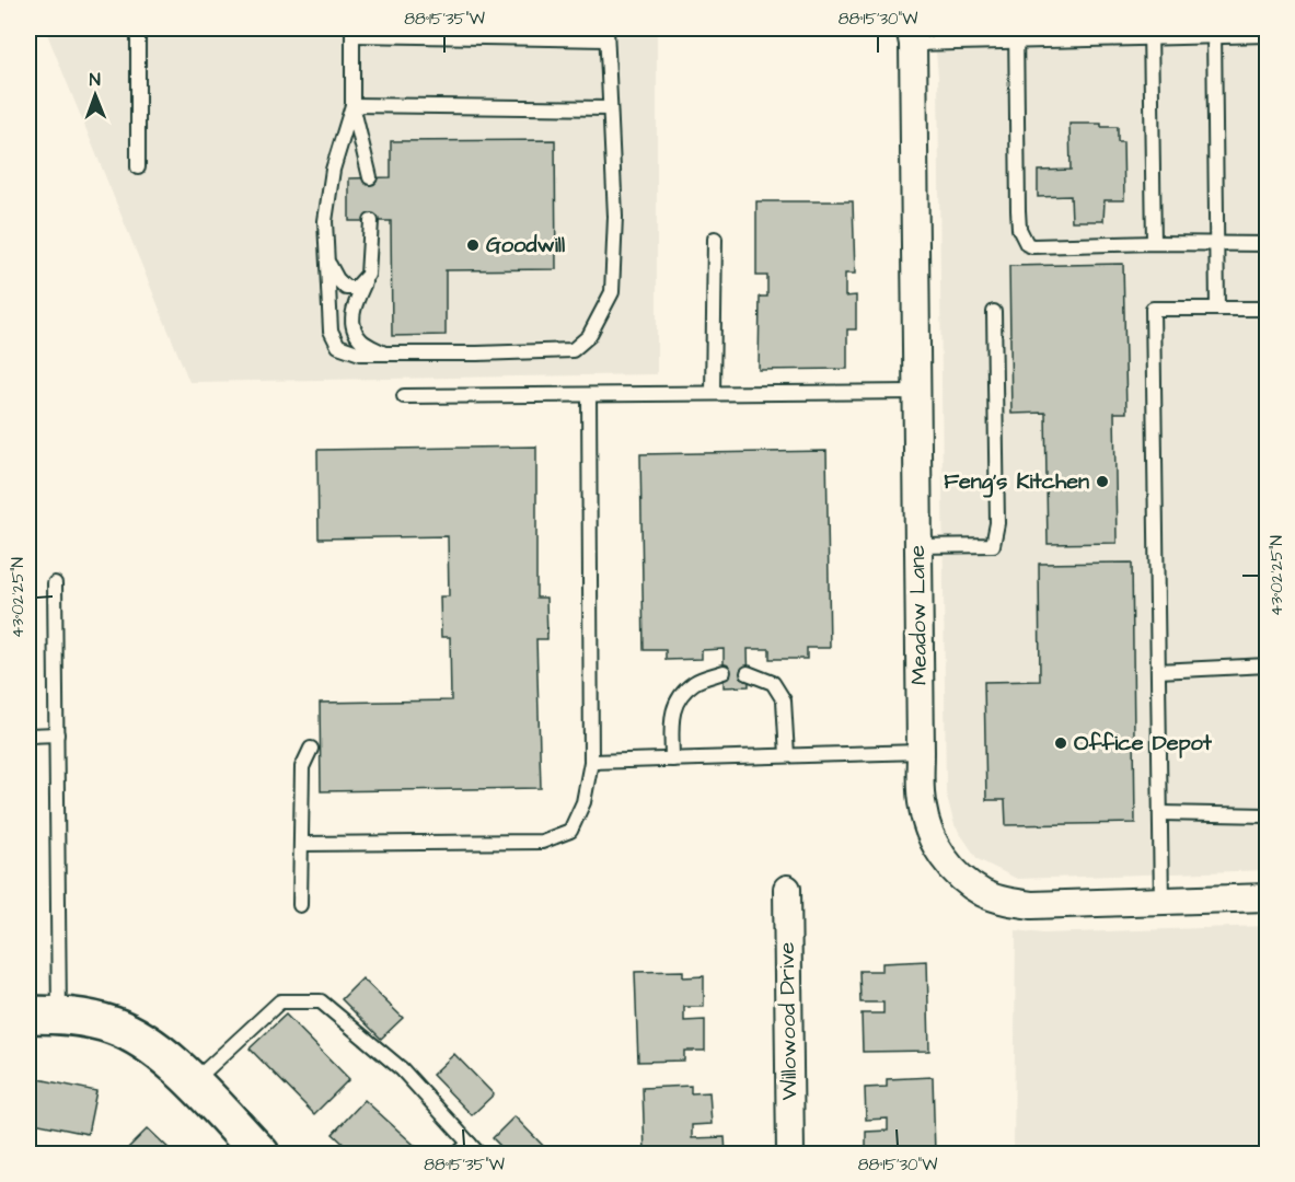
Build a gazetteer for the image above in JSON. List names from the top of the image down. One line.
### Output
{"streets":{"street":["Meadow Lane","Willowood Drive"]},"places":["Goodwill","Feng's Kitchen","Office Depot"],"north":"top","coordinates":["88°15'35\"W","88°15'30\"W","43°02'25\"N"]}
